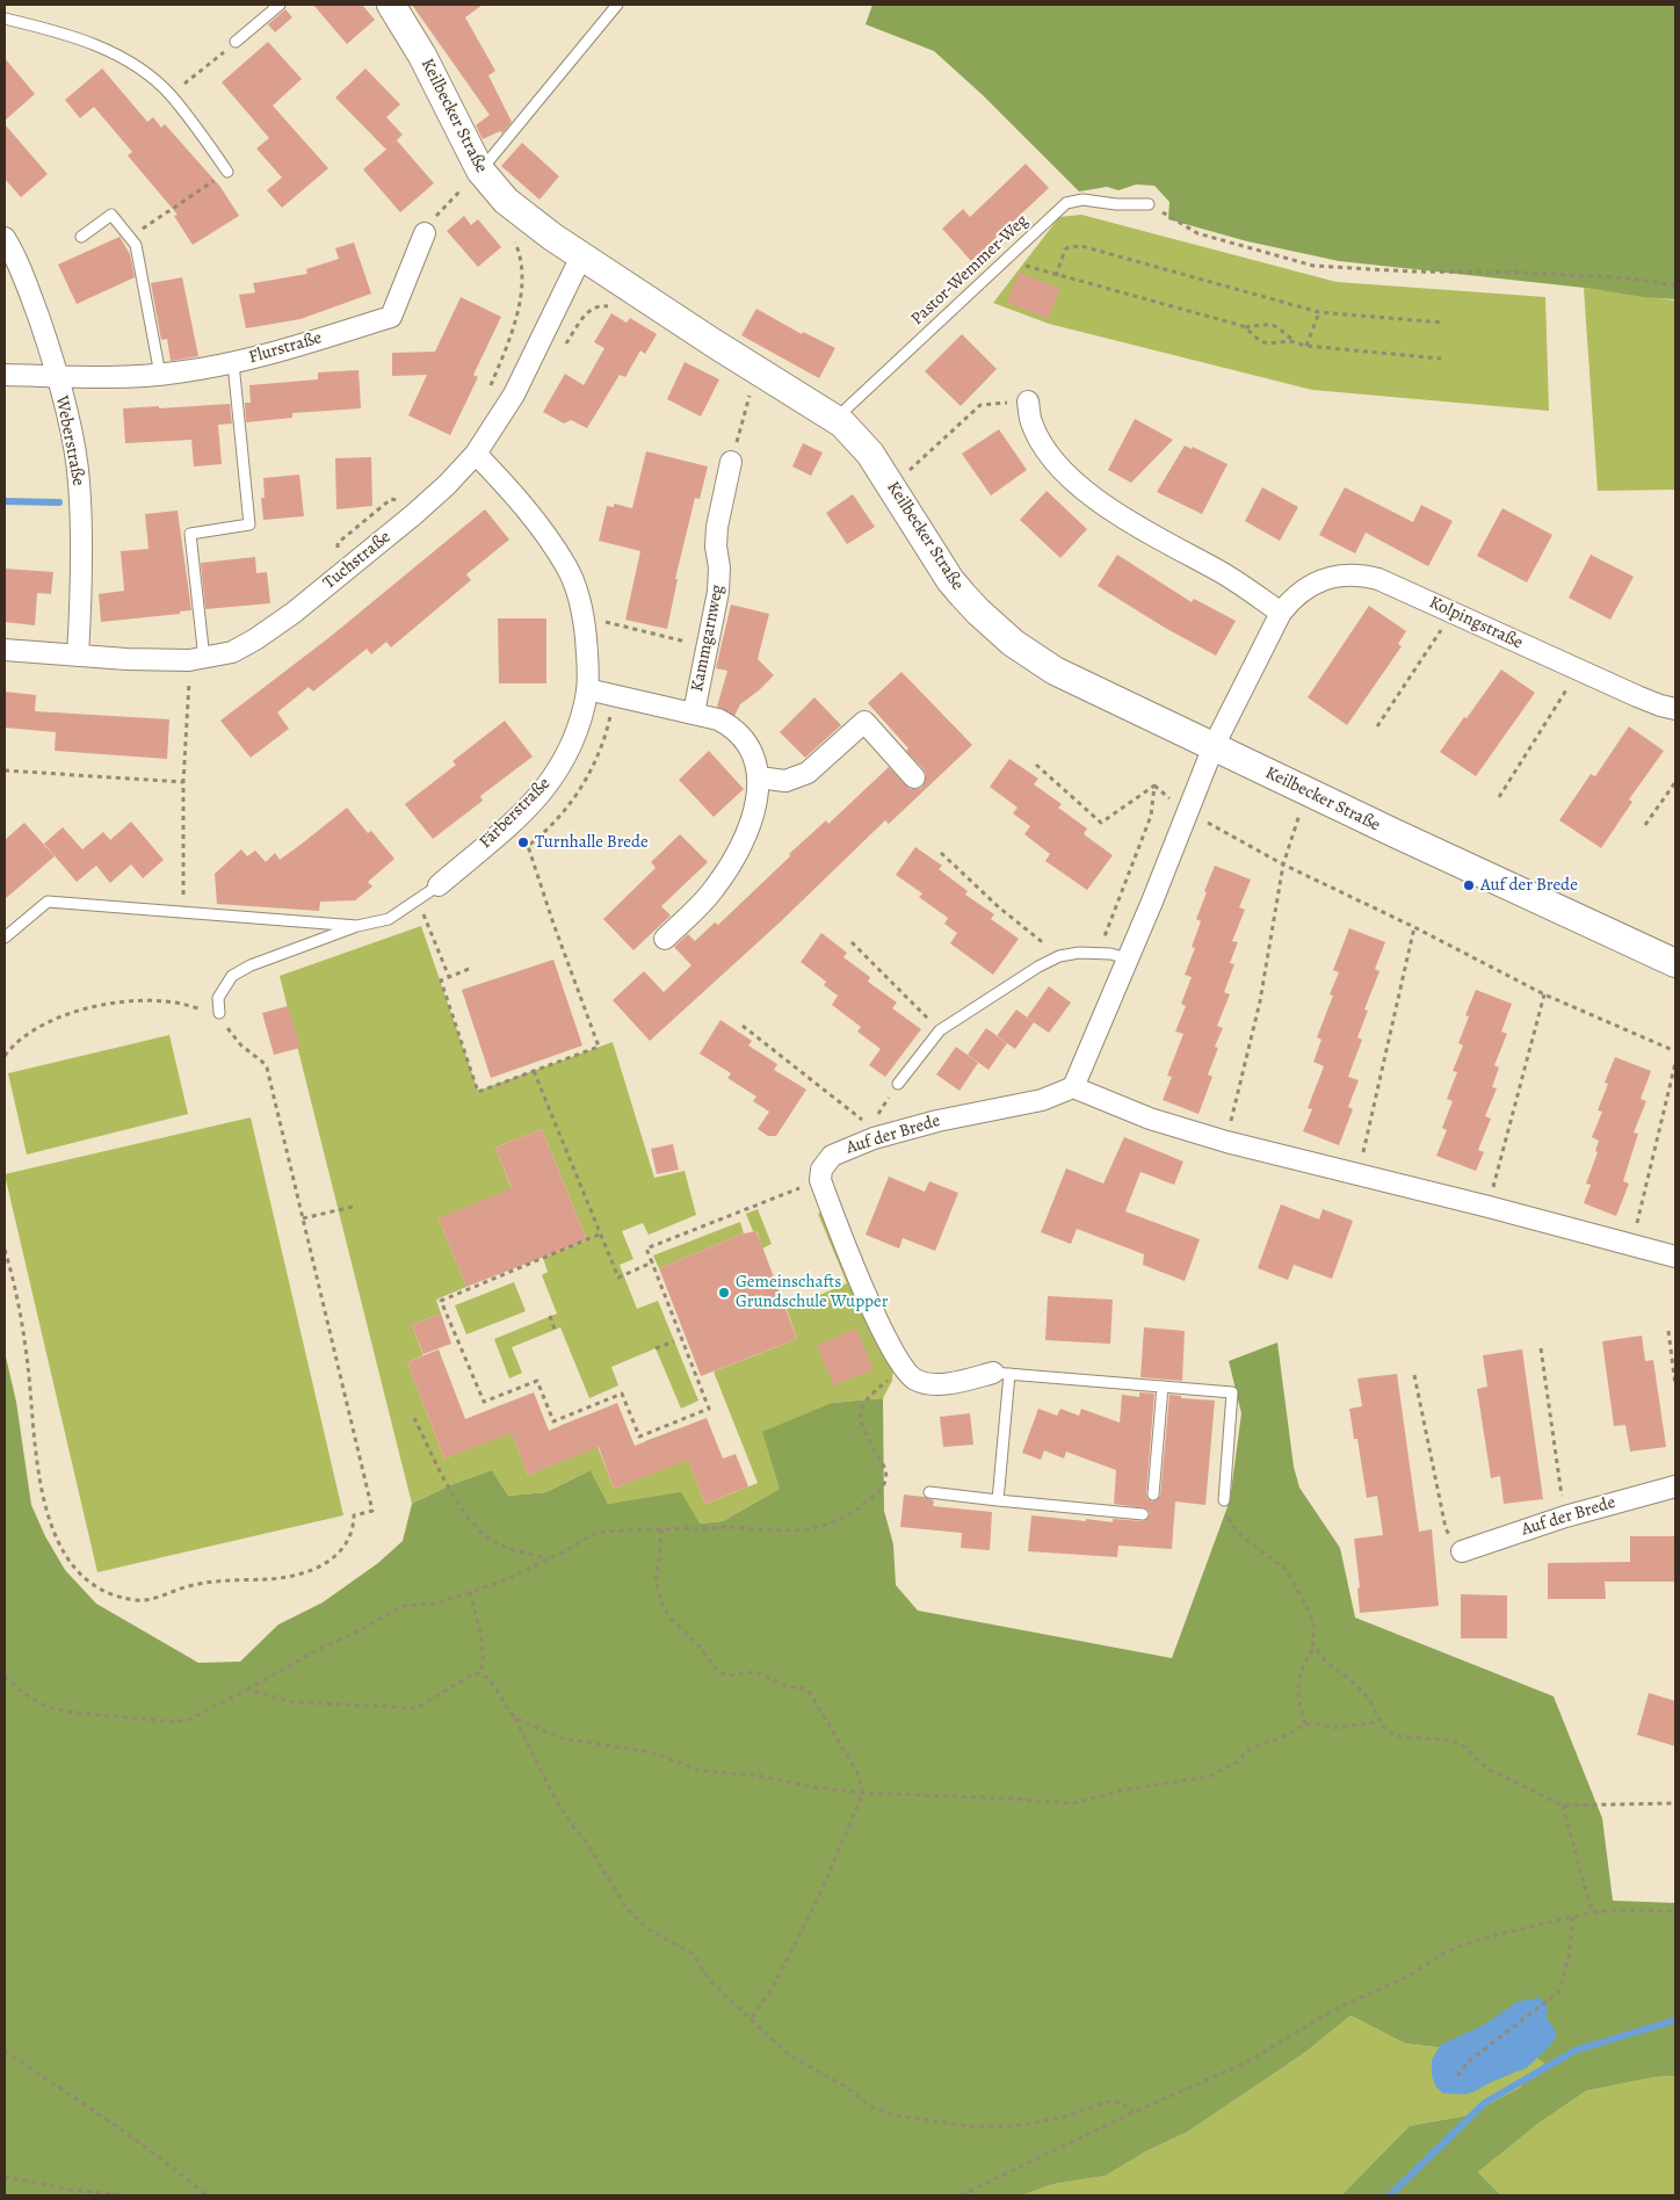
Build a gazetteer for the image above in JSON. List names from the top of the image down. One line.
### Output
{"streets":{"main road":["Keilbecker Straße"],"street":["Flurstraße","Weberstraße","Tuchstraße","Kolpingstraße","Kammgarnweg","Färberstraße","Auf der Brede"],"lane":["Pastor-Wemmer-Weg"]},"crossings":[["Keilbecker Straße","Pastor-Wemmer-Weg"],["Keilbecker Straße","Tuchstraße"],["Keilbecker Straße","Kolpingstraße"],["Flurstraße","Weberstraße"],["Weberstraße","Tuchstraße"],["Tuchstraße","Färberstraße"],["Kammgarnweg","Färberstraße"]],"places":["Turnhalle Brede","Auf der Brede","Gemeinschafts Grundschule Wupper"]}
